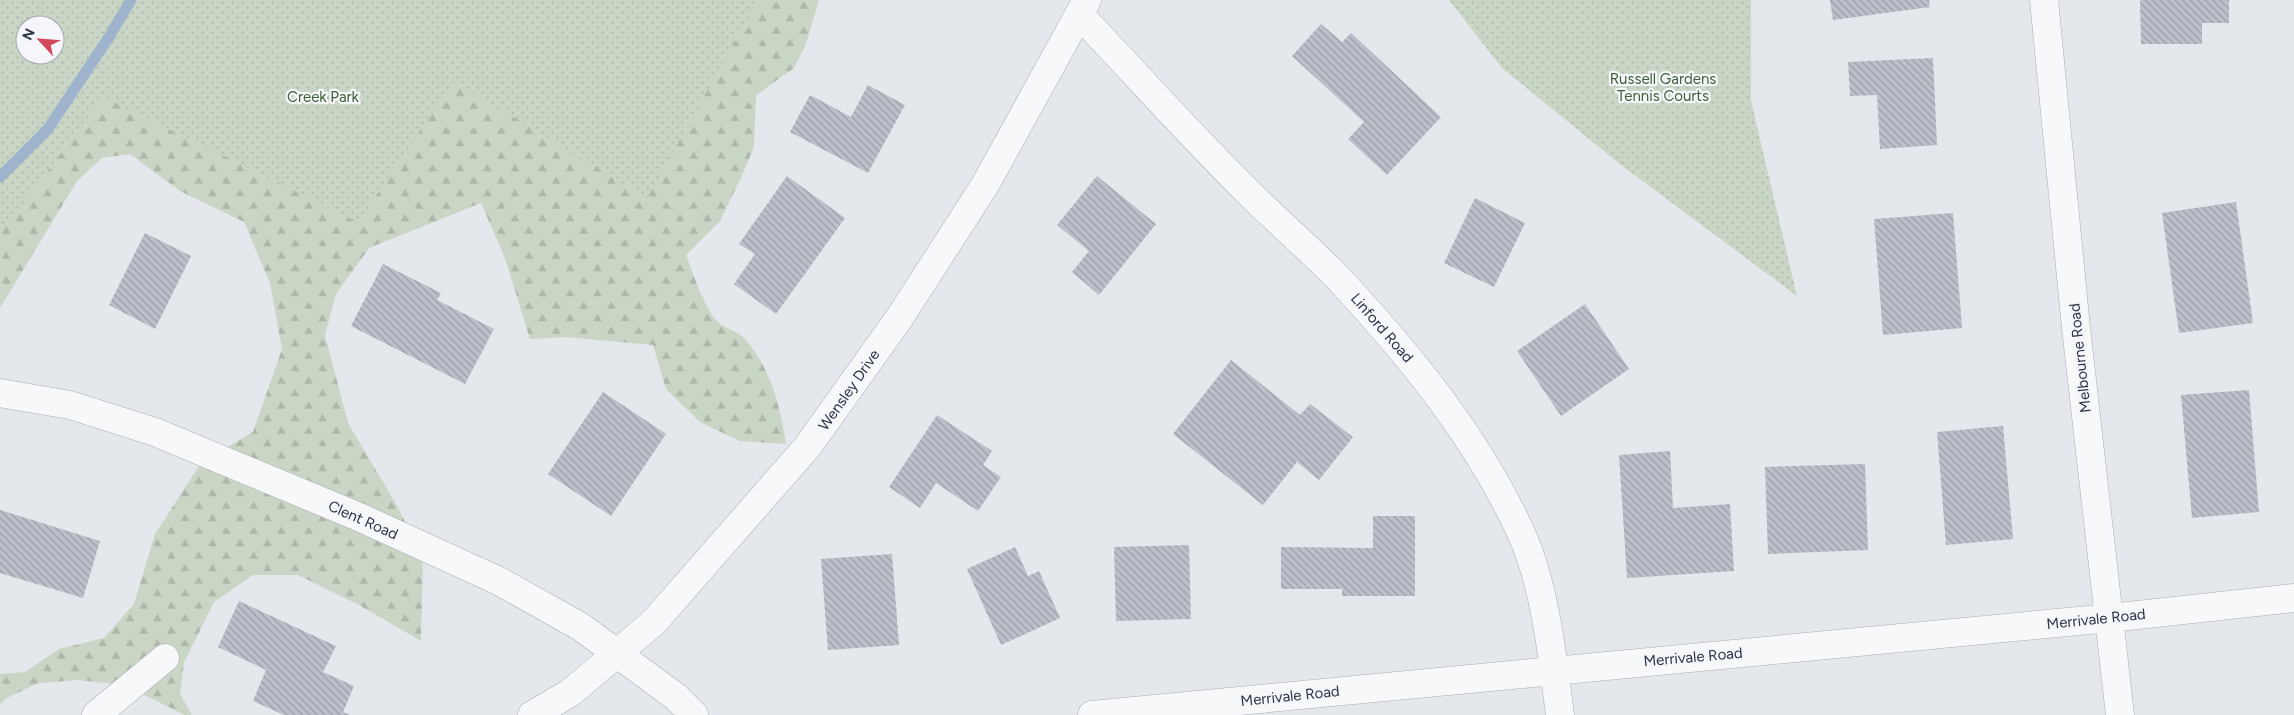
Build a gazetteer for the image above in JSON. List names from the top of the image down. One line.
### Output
{"streets":{"street":["Linford Road","Melbourne Road","Wensley Drive","Clent Road","Merrivale Road"]},"crossings":[["Linford Road","Wensley Drive"],["Linford Road","Merrivale Road"],["Melbourne Road","Merrivale Road"],["Wensley Drive","Clent Road"]],"parks":["Russell Gardens Tennis Courts","Creek Park"],"north":"top left"}
